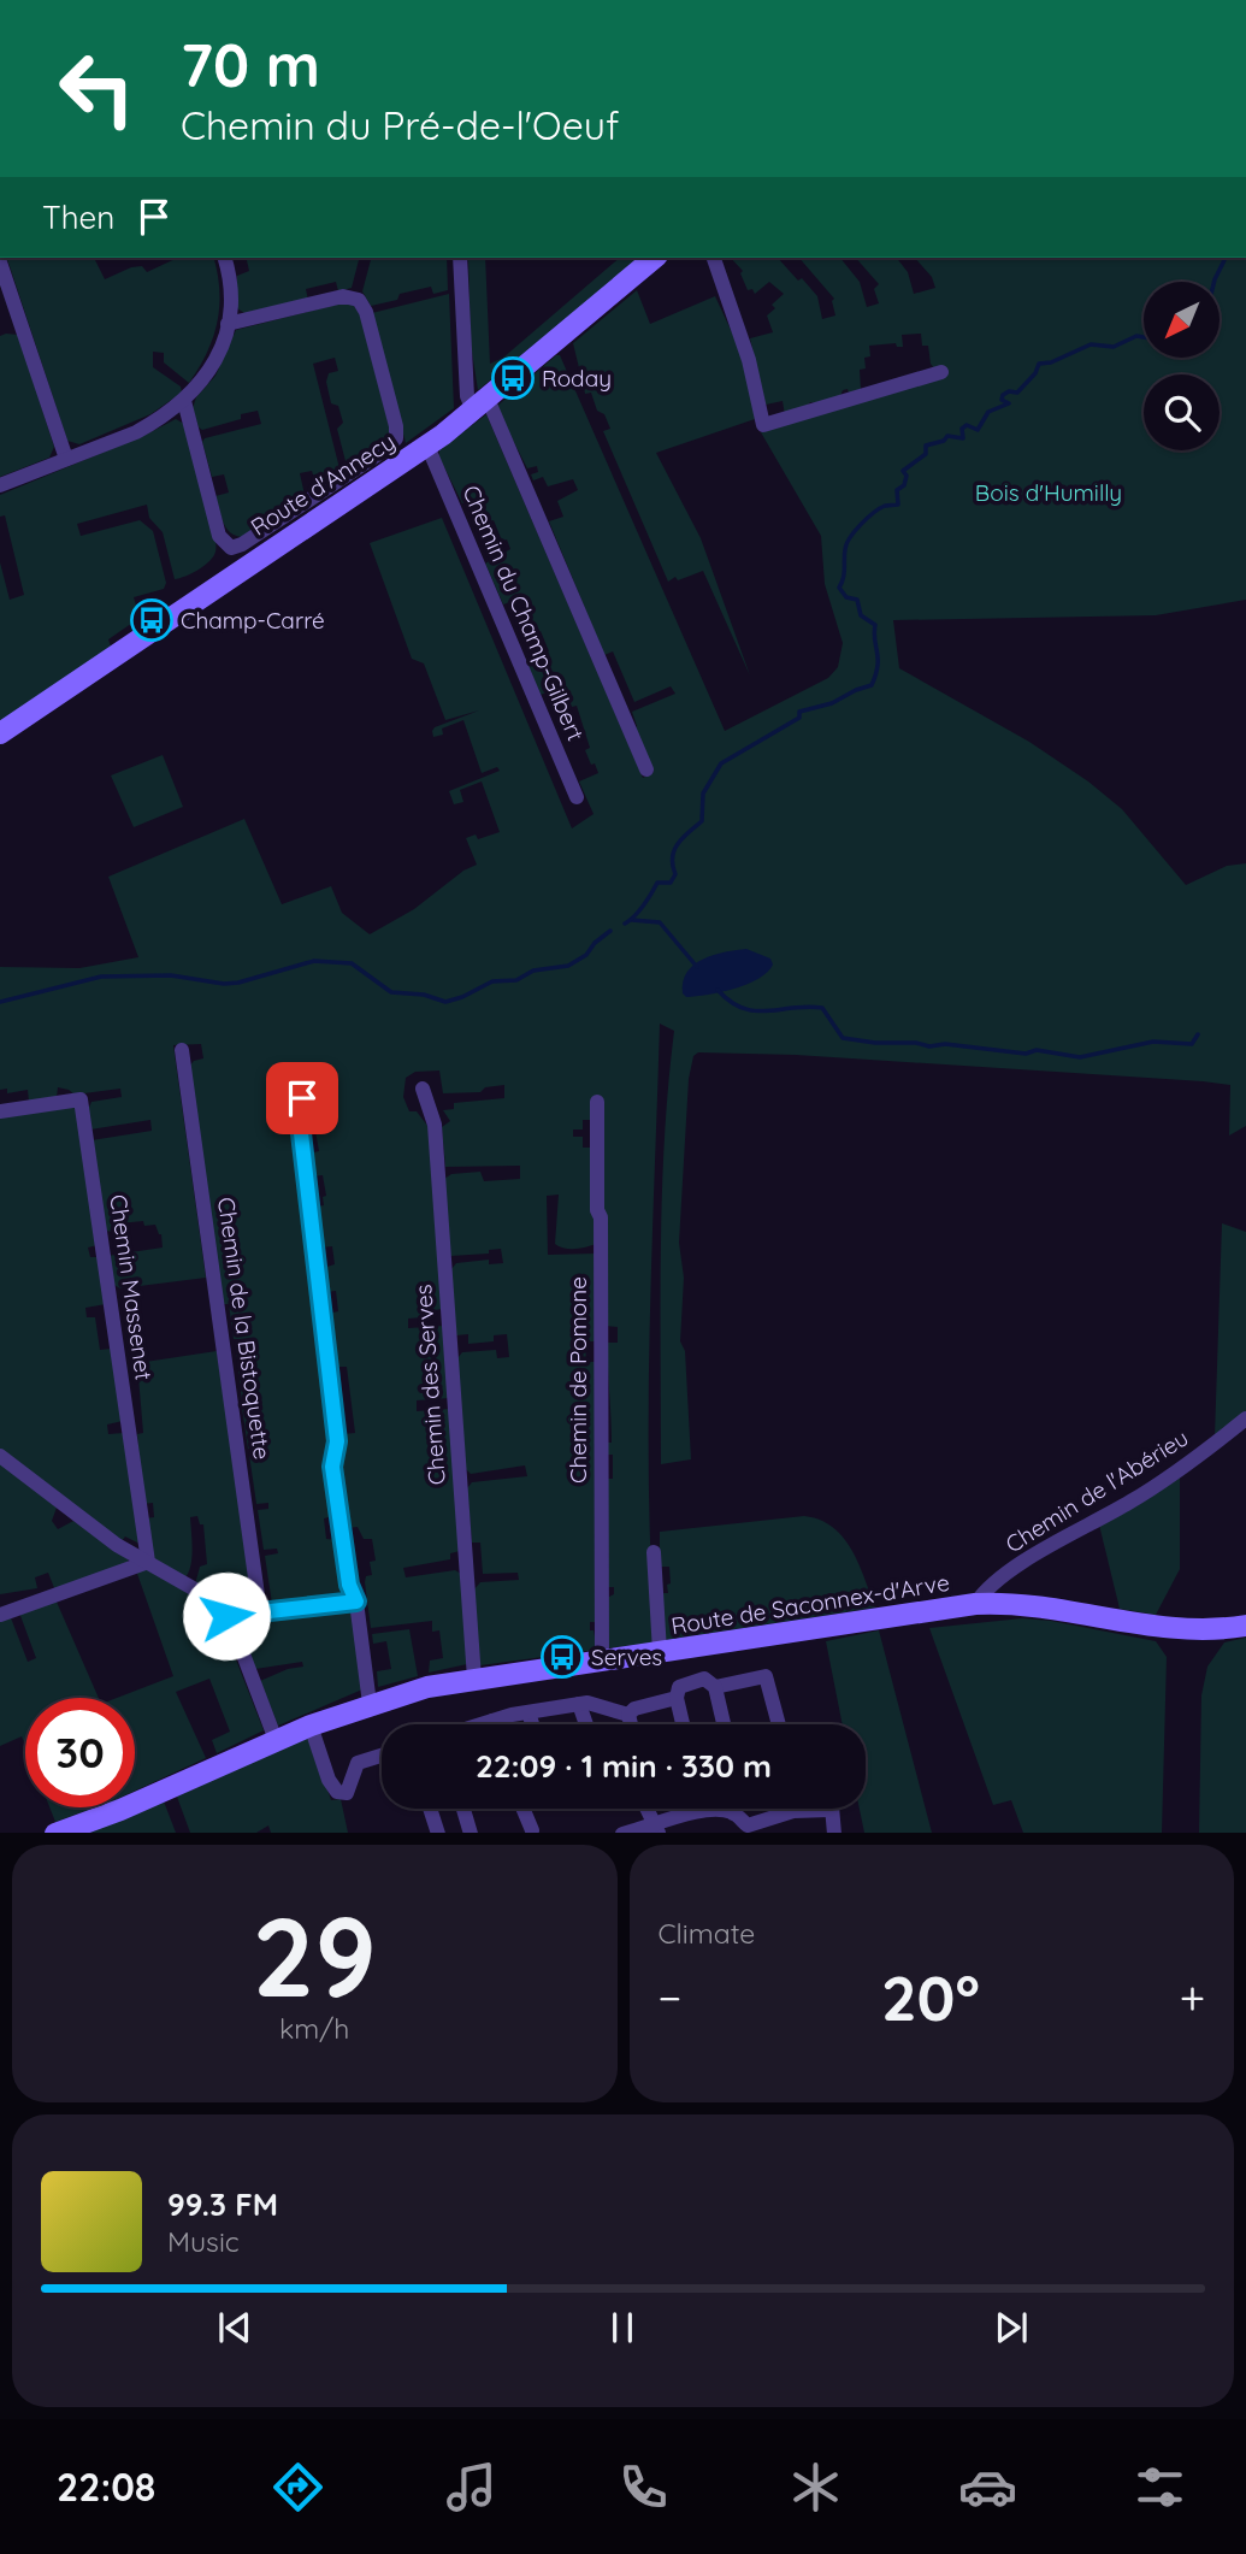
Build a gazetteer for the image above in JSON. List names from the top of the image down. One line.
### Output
{"streets":{"street":["Route d'Annecy","Chemin du Champ-Gilbert","Chemin Massenet","Chemin de la Bistoquette","Chemin de Pomone","Chemin des Serves","Chemin de l'Abérieu","Route de Saconnex-d'Arve"]},"crossings":[["Route d'Annecy","Chemin du Champ-Gilbert"],["Chemin de Pomone","Route de Saconnex-d'Arve"],["Chemin des Serves","Route de Saconnex-d'Arve"],["Chemin de l'Abérieu","Route de Saconnex-d'Arve"]],"parks":["Bois d'Humilly"],"places":{"bus stop":["Roday","Champ-Carré","Serves"]},"north":"bottom left","page":{"turn":["70 m","Chemin du Pré-de-l'Oeuf"],"then":"Then","limit":"30","trip":"22:09 · 1 min · 330 m","tile":[["29","km/h"],"Climate"],"heat":["−","20°","+"],"song":["99.3 FM","Music"],"tabs":"22:08"}}
